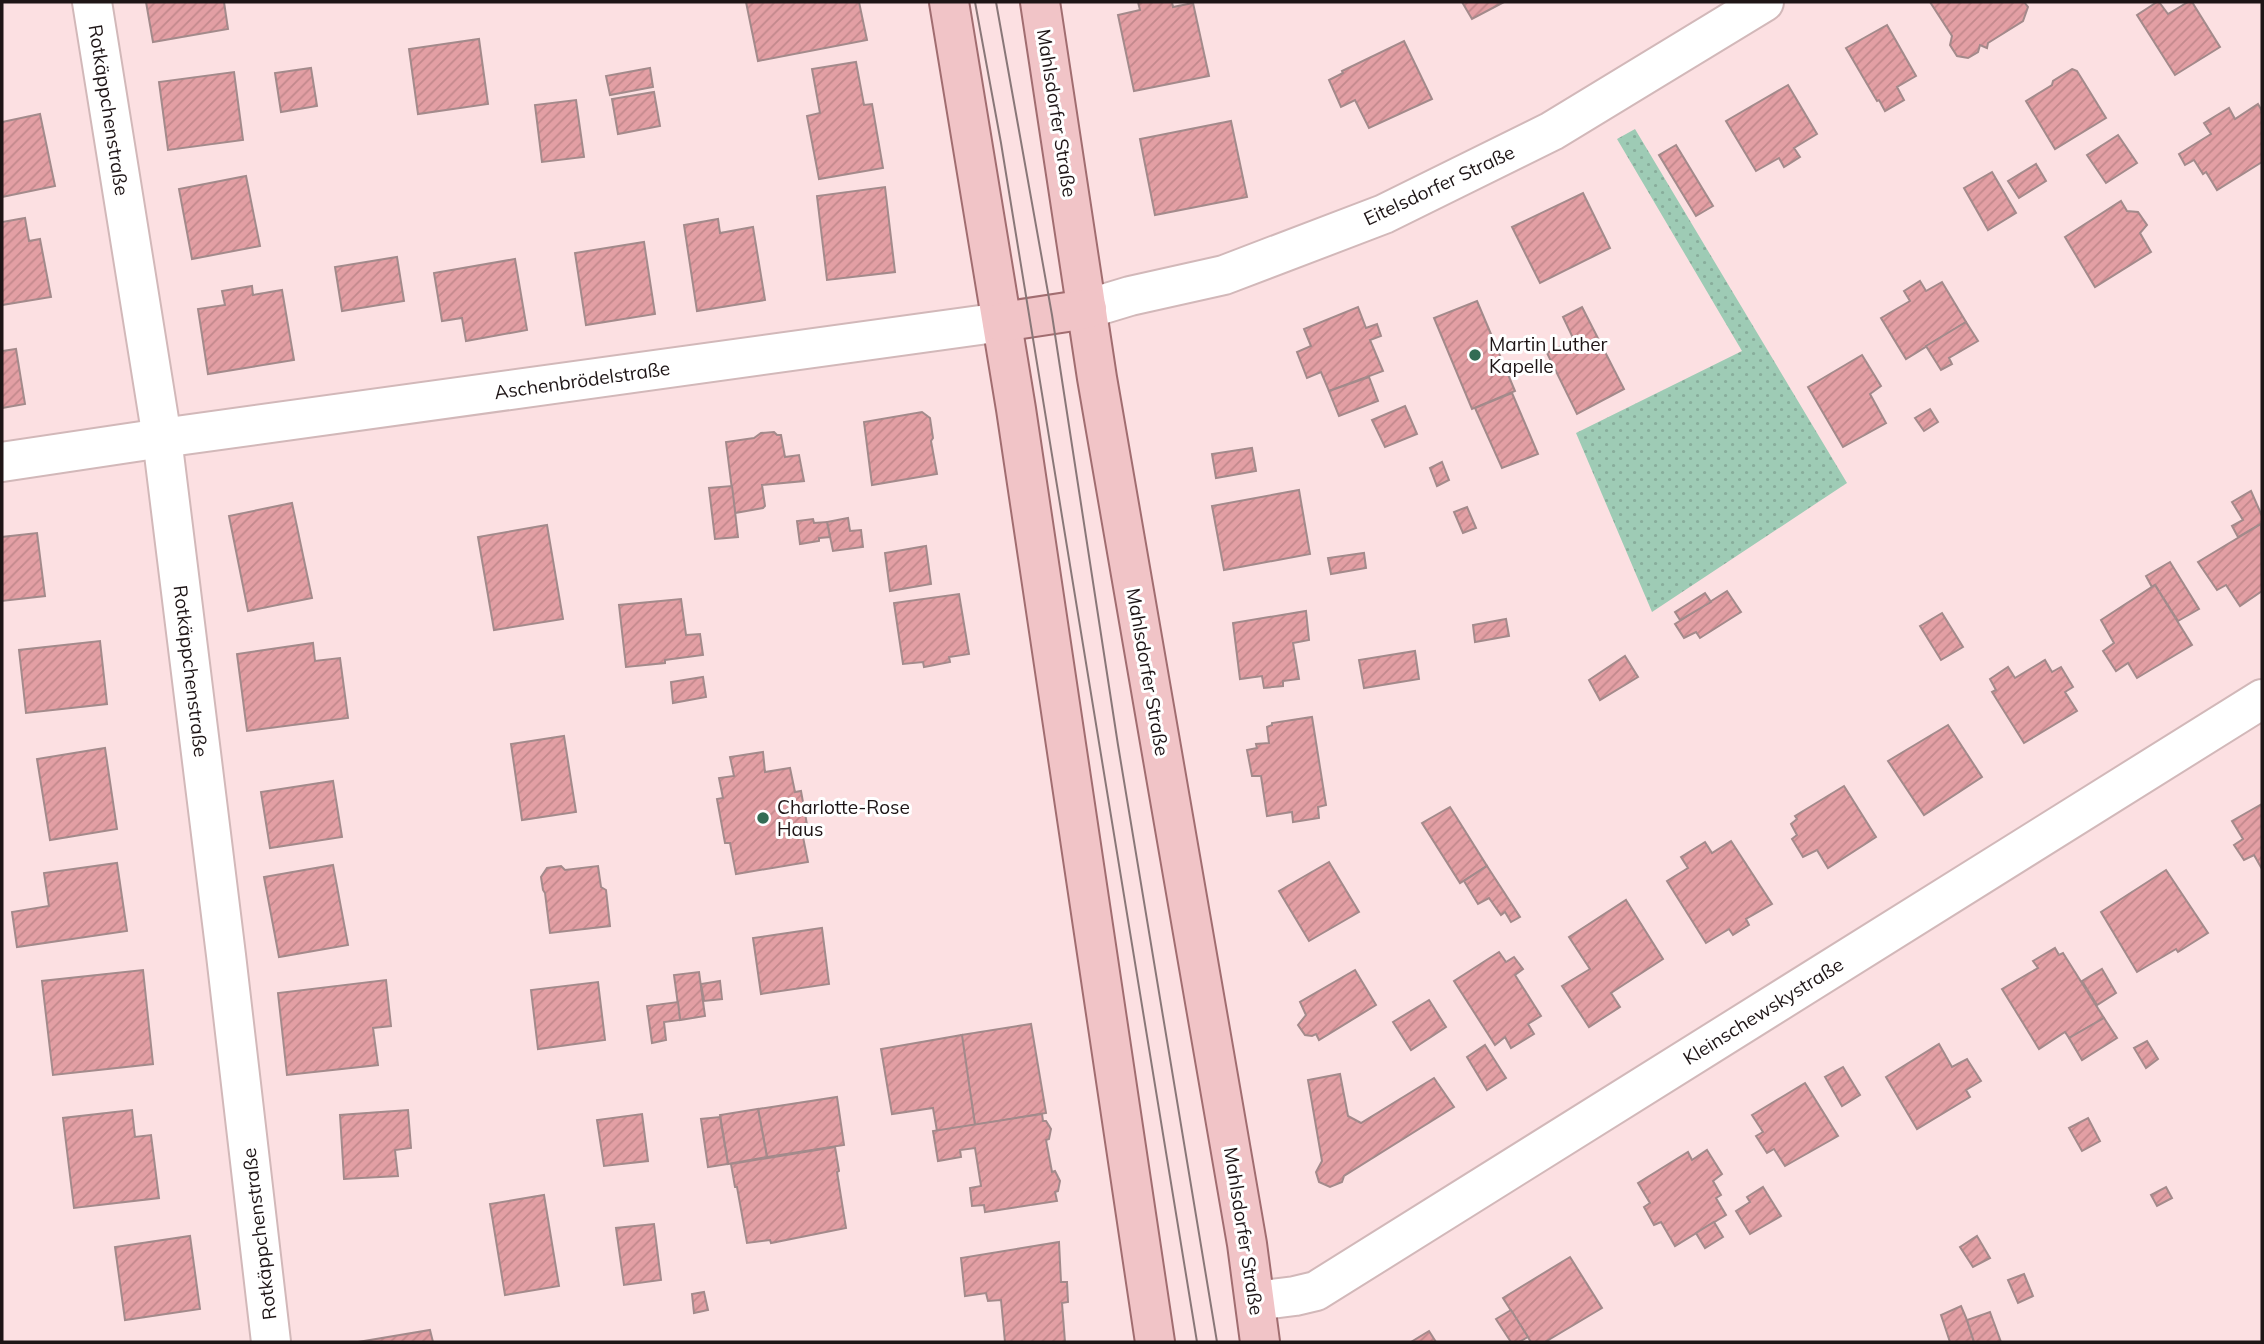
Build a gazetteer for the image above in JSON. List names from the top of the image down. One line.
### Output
{"streets":{"main road":["Mahlsdorfer Straße"],"street":["Rotkäppchenstraße","Eitelsdorfer Straße","Aschenbrödelstraße","Kleinschewskystraße"]},"crossings":[["Rotkäppchenstraße","Aschenbrödelstraße"],["Mahlsdorfer Straße","Eitelsdorfer Straße"],["Mahlsdorfer Straße","Kleinschewskystraße"]],"places":["Martin Luther Kapelle","Charlotte-Rose Haus"]}
